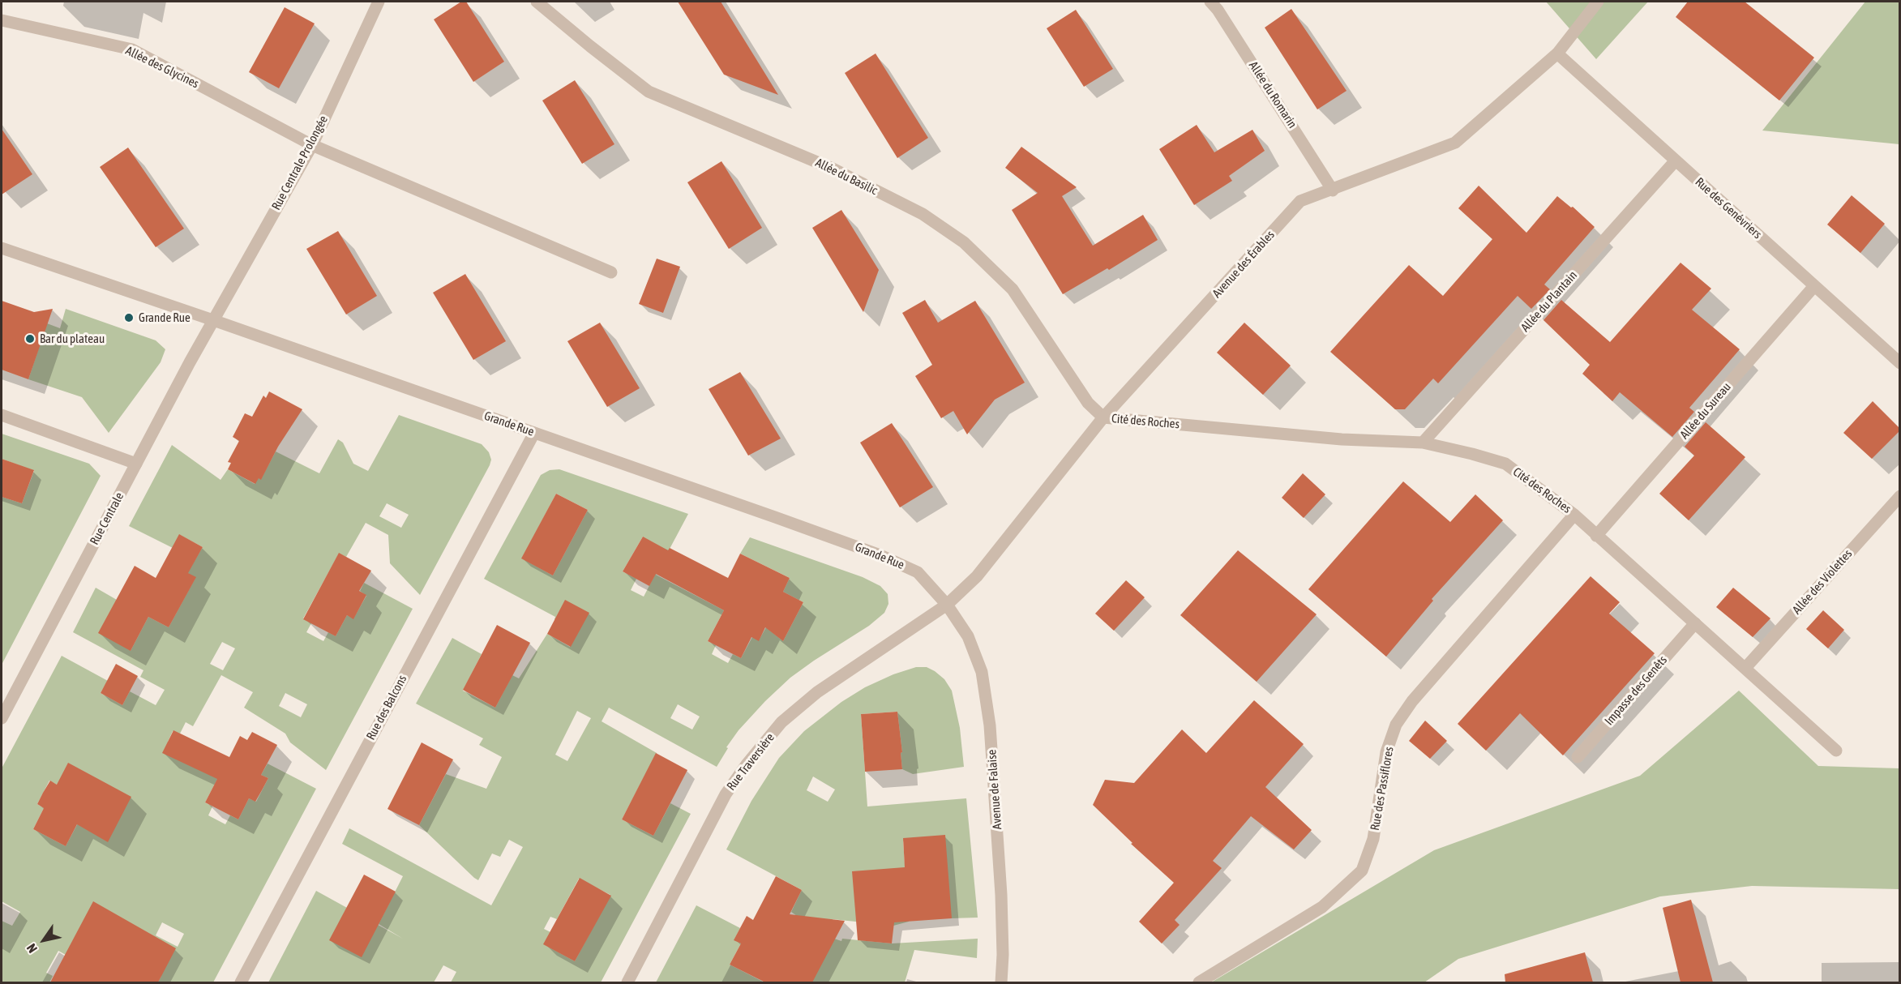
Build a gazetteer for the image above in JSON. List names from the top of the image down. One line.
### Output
{"streets":{"street":["Allée des Glycines","Allée du Romarin","Rue Centrale Prolongée","Allée du Basilic","Rue des Genévriers","Avenue des Érables","Allée du Plantain","Allée du Sureau","Cité des Roches","Grande Rue","Rue Centrale","Allée des Violettes","Impasse des Genêts","Rue des Balcons","Rue Traversière","Rue des Passiflores","Avenue de Falaise"]},"crossings":[["Allée des Glycines","Rue Centrale Prolongée"],["Allée du Romarin","Avenue des Érables"],["Rue Centrale Prolongée","Grande Rue"],["Rue Centrale Prolongée","Rue Centrale"],["Allée du Basilic","Avenue des Érables"],["Allée du Basilic","Cité des Roches"],["Rue des Genévriers","Avenue des Érables"],["Rue des Genévriers","Allée du Plantain"],["Rue des Genévriers","Allée du Sureau"],["Avenue des Érables","Cité des Roches"],["Avenue des Érables","Grande Rue"],["Avenue des Érables","Rue Traversière"],["Avenue des Érables","Avenue de Falaise"],["Allée du Plantain","Cité des Roches"],["Allée du Sureau","Cité des Roches"],["Cité des Roches","Allée des Violettes"],["Cité des Roches","Impasse des Genêts"],["Cité des Roches","Rue des Passiflores"],["Grande Rue","Rue Centrale"],["Grande Rue","Rue des Balcons"],["Grande Rue","Rue Traversière"],["Grande Rue","Avenue de Falaise"],["Rue Traversière","Avenue de Falaise"]],"places":["Grande Rue","Bar du plateau"],"north":"bottom left"}
